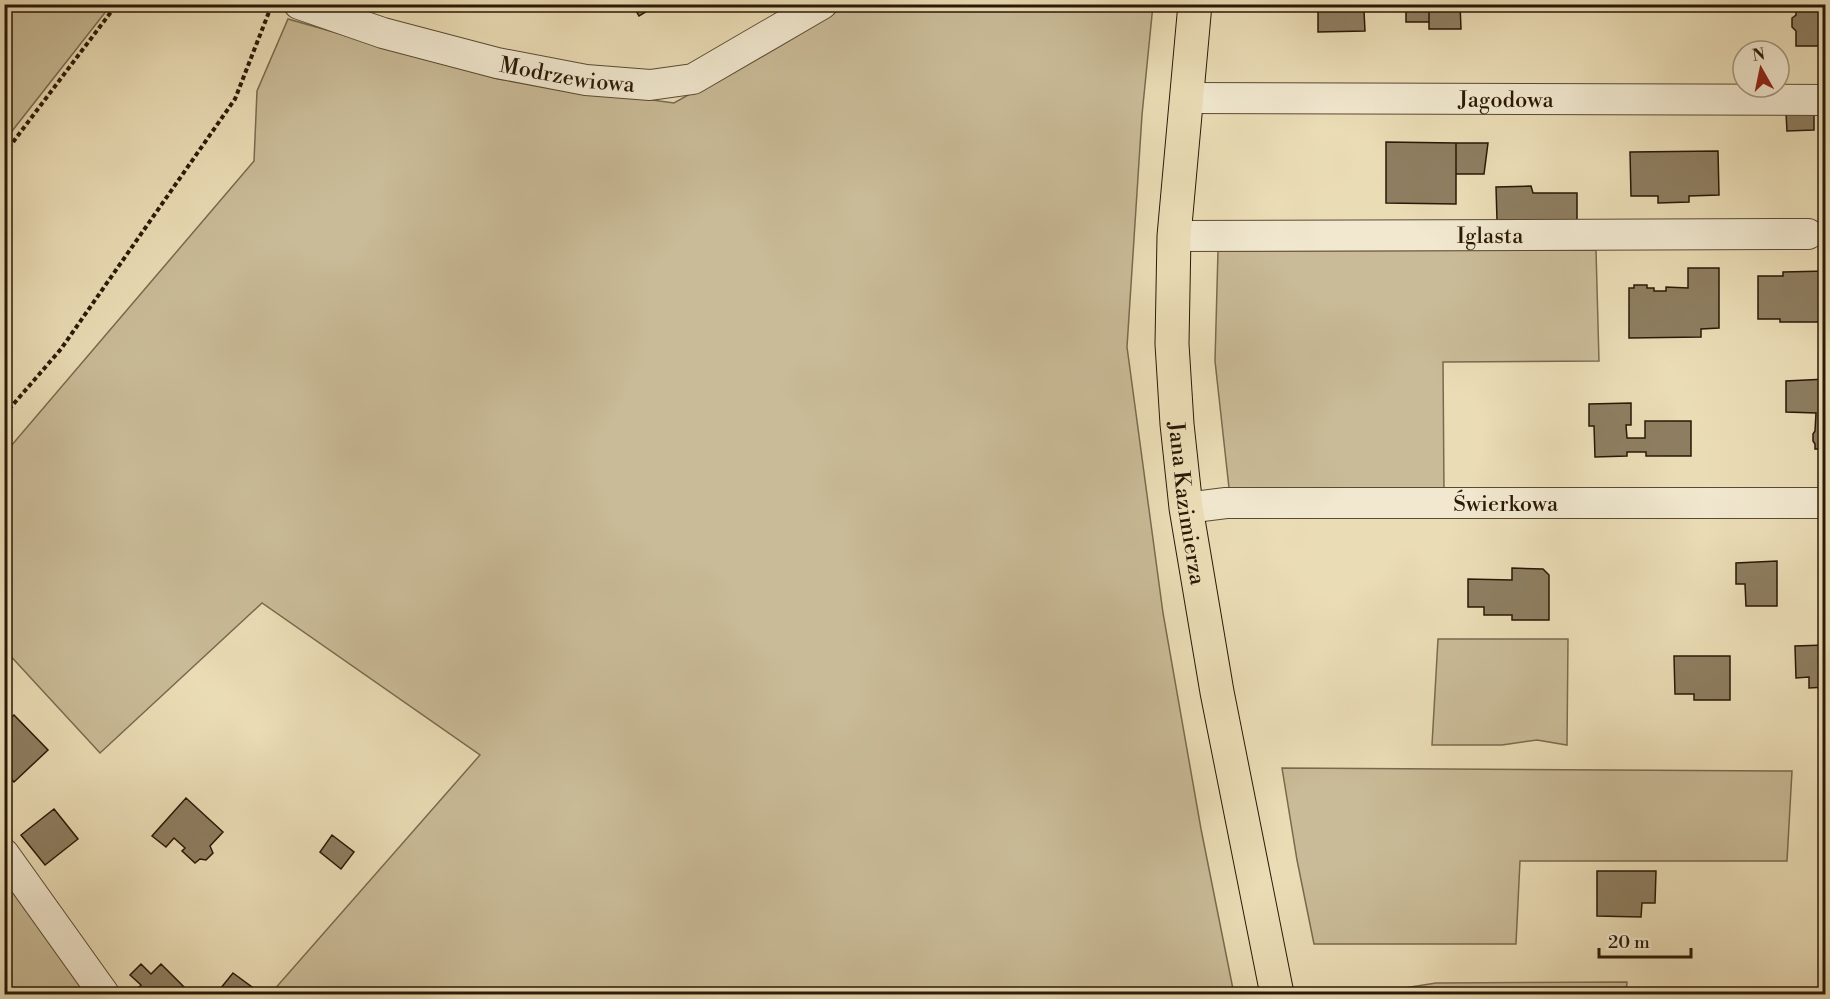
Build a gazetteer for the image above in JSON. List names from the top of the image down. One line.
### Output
{"streets":{"main road":["Jana Kazimierza"],"street":["Modrzewiowa","Jagodowa","Iglasta","Świerkowa"]},"crossings":[["Jagodowa","Jana Kazimierza"],["Iglasta","Jana Kazimierza"],["Jana Kazimierza","Świerkowa"]],"scale_bar":"20 m","north":"top"}
